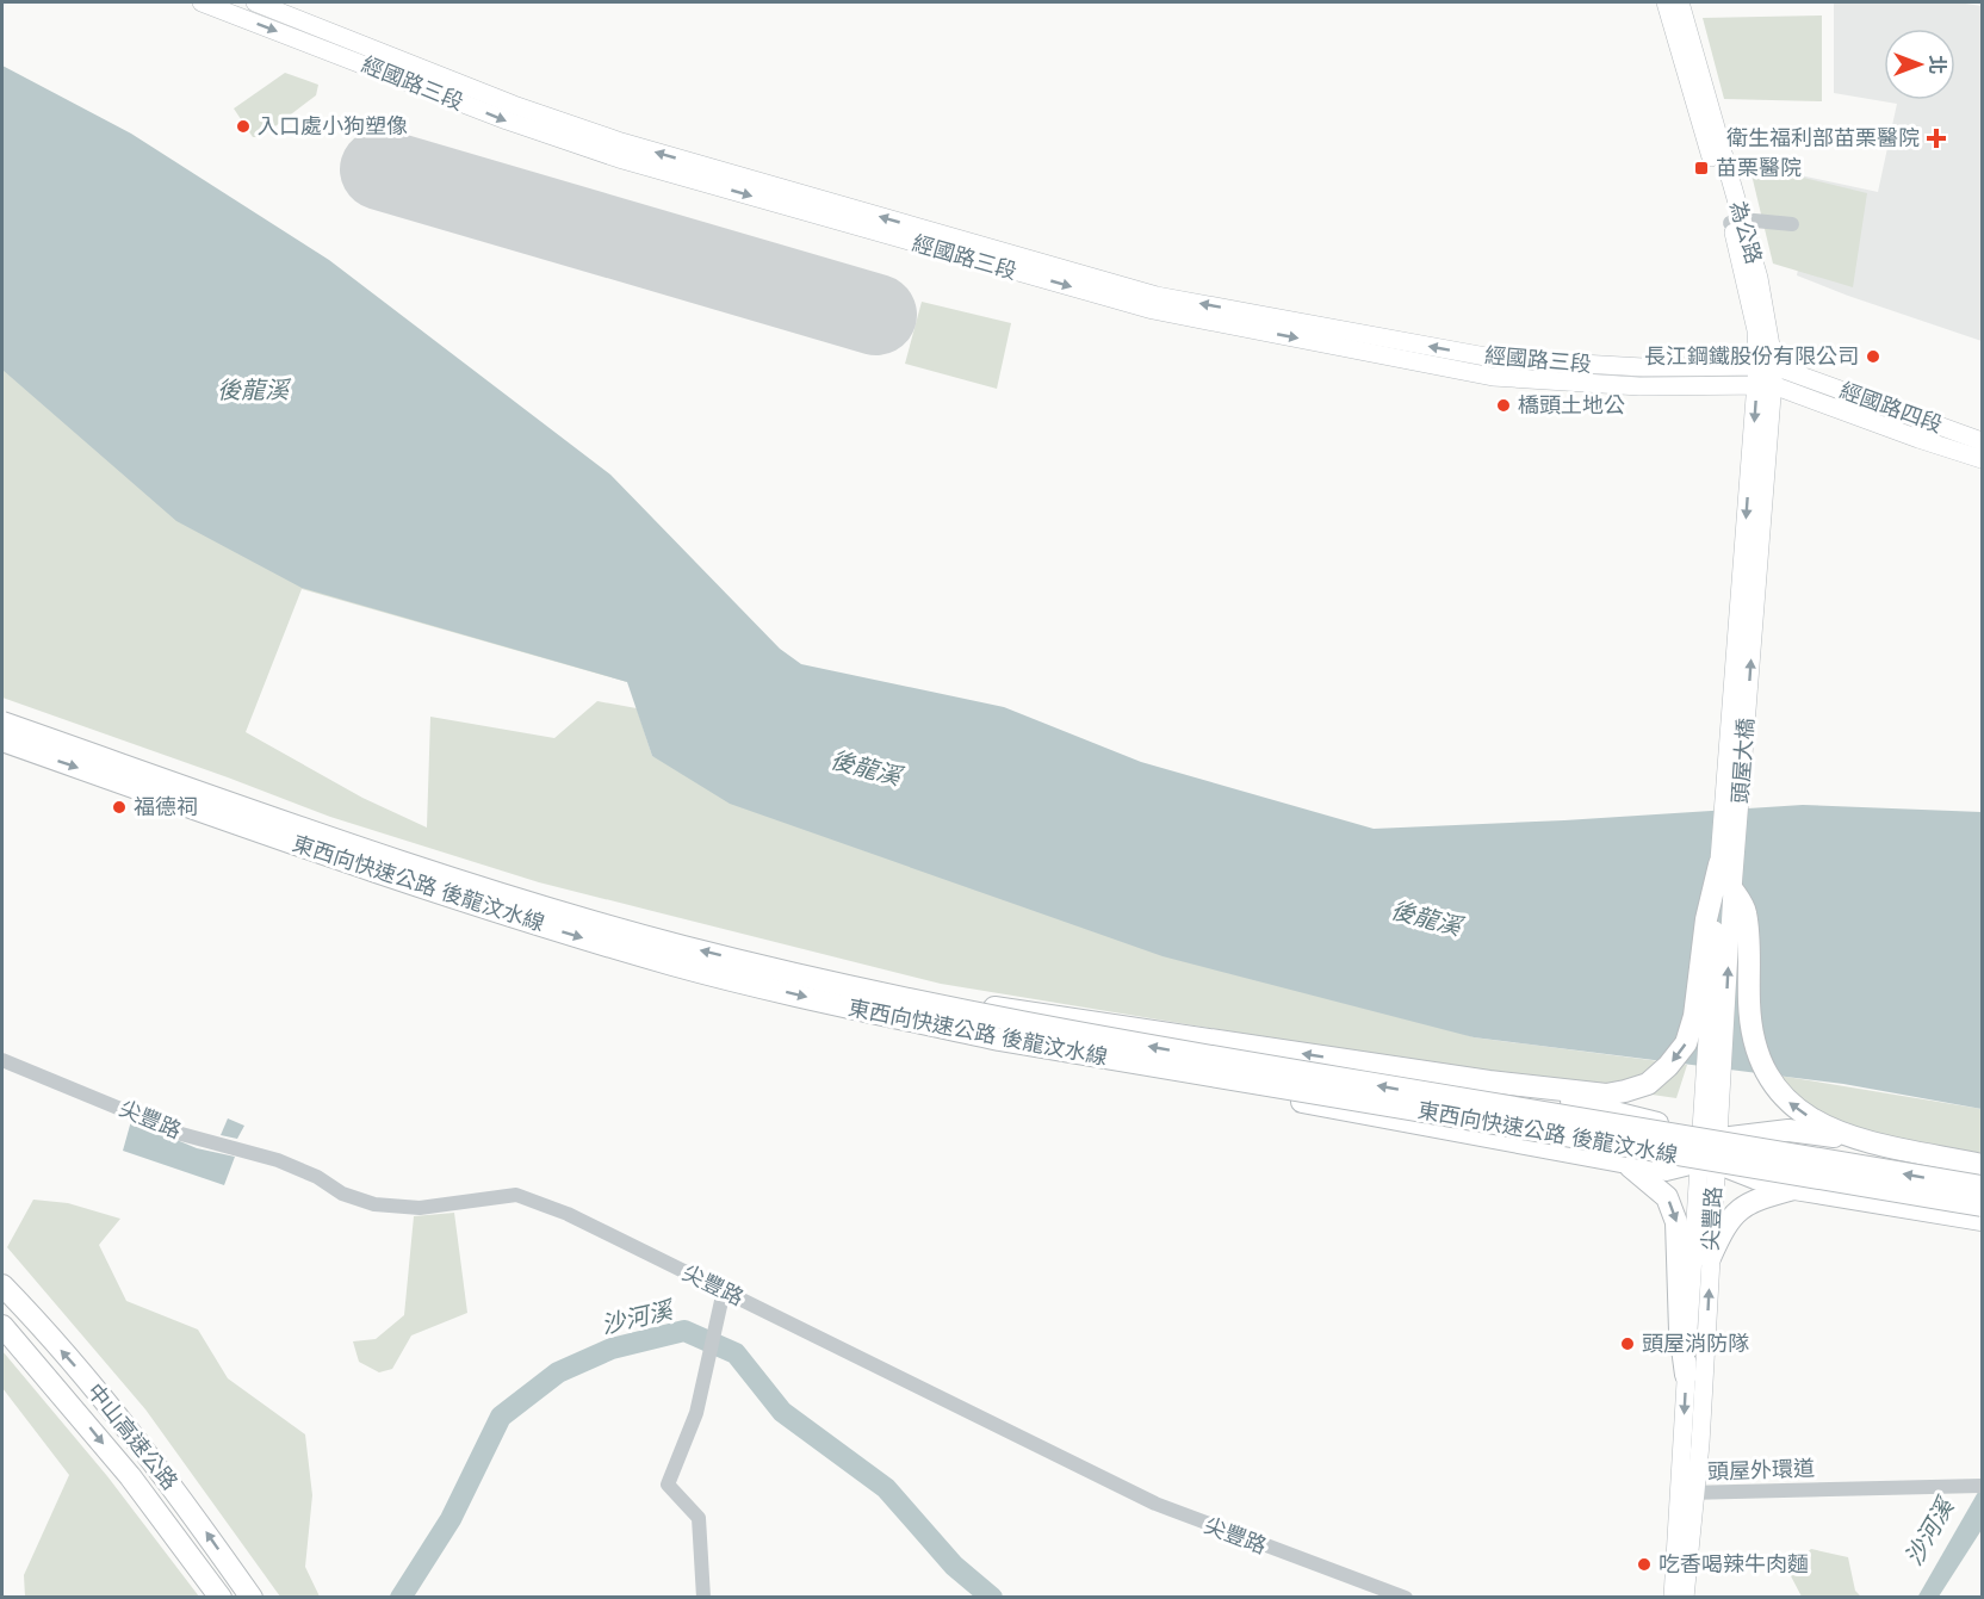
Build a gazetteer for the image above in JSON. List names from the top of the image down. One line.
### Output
{"streets":{"highway":["東西向快速公路 後龍汶水線","中山高速公路"],"main road":["經國路三段","為公路","經國路四段","頭屋大橋","尖豐路"],"street":["頭屋外環道"]},"crossings":[["經國路三段","為公路"],["經國路三段","經國路四段"],["經國路三段","頭屋大橋"],["為公路","經國路四段"],["為公路","頭屋大橋"],["經國路四段","頭屋大橋"],["頭屋大橋","尖豐路"],["尖豐路","頭屋外環道"]],"water":["後龍溪","沙河溪"],"places":{"other":["入口處小狗塑像","長江鋼鐵股份有限公司","橋頭土地公","福德祠","頭屋消防隊","吃香喝辣牛肉麵"],"health":["衛生福利部苗栗醫院"],"transit":["苗栗醫院"]},"north":"right"}
